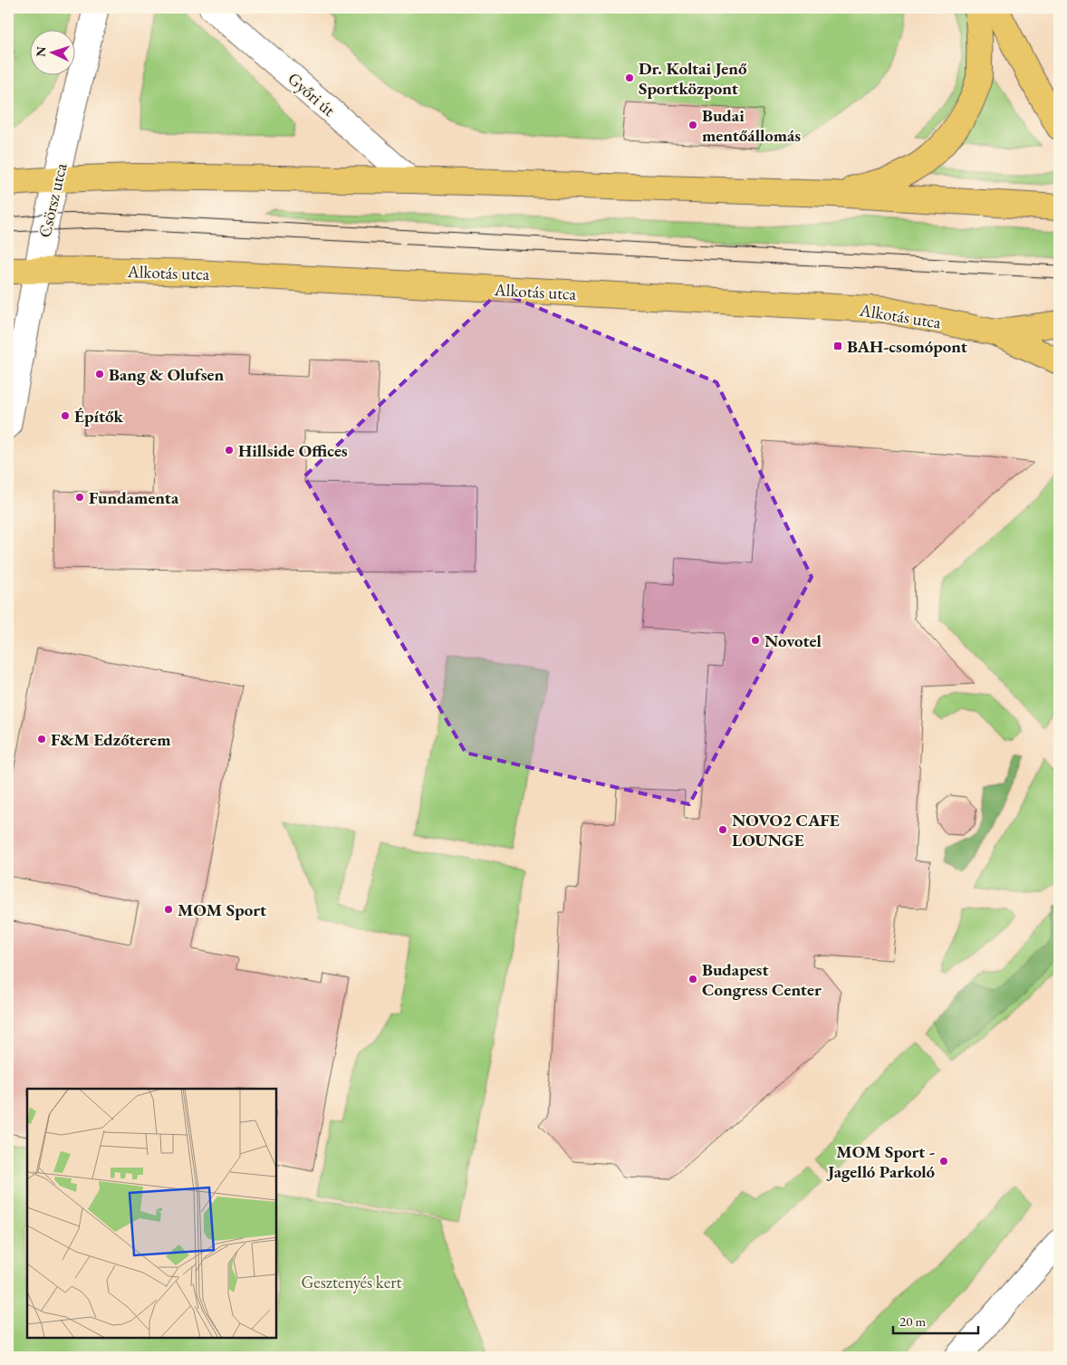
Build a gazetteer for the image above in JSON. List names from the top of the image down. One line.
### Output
{"streets":{"main road":["Alkotás utca"],"street":["Győri út","Csörsz utca"]},"crossings":[["Csörsz utca","Alkotás utca"]],"parks":["Gesztenyés kert"],"places":{"other":["Dr. Koltai Jenő Sportközpont","Budai mentőállomás","Bang & Olufsen","Építők","Hillside Offices","Fundamenta","Novotel","F&M Edzőterem","NOVO2 CAFE LOUNGE","MOM Sport","Budapest Congress Center","MOM Sport - Jagelló Parkoló"],"transit":["BAH-csomópont"]},"scale_bar":"20 m","north":"left"}
